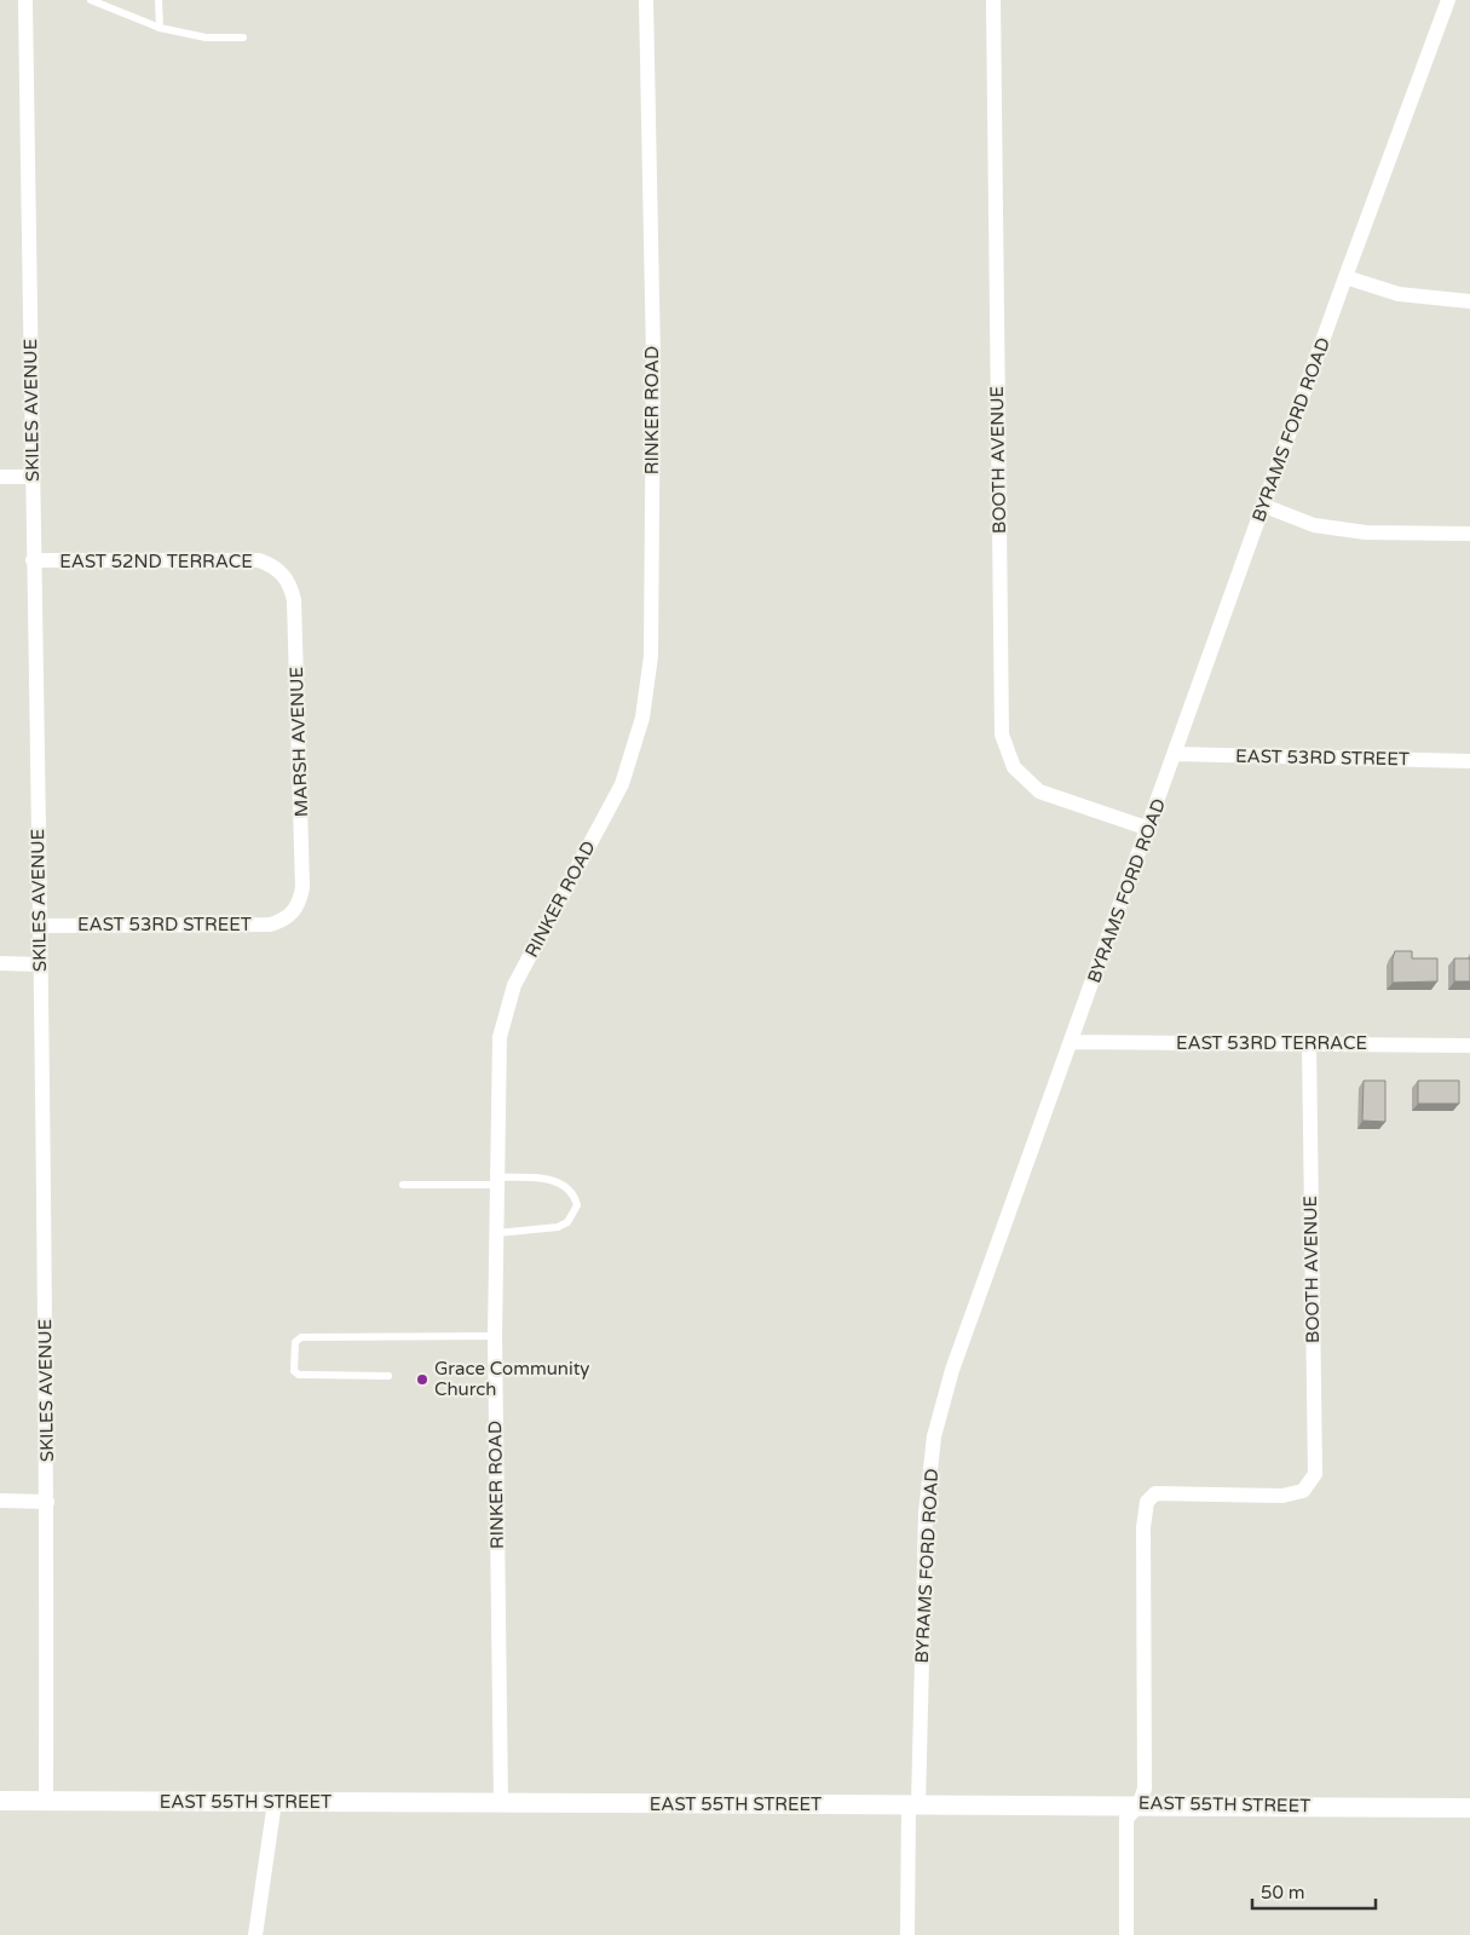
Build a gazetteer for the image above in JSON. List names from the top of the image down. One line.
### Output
{"streets":{"street":["SKILES AVENUE","RINKER ROAD","BYRAMS FORD ROAD","BOOTH AVENUE","EAST 52ND TERRACE","MARSH AVENUE","EAST 53RD STREET","EAST 53RD TERRACE","EAST 55TH STREET"]},"crossings":[["SKILES AVENUE","EAST 52ND TERRACE"],["SKILES AVENUE","EAST 53RD STREET"],["SKILES AVENUE","EAST 55TH STREET"],["RINKER ROAD","EAST 55TH STREET"],["BYRAMS FORD ROAD","BOOTH AVENUE"],["BYRAMS FORD ROAD","EAST 53RD STREET"],["BYRAMS FORD ROAD","EAST 53RD TERRACE"],["BYRAMS FORD ROAD","EAST 55TH STREET"],["BOOTH AVENUE","EAST 53RD TERRACE"],["BOOTH AVENUE","EAST 55TH STREET"],["EAST 52ND TERRACE","MARSH AVENUE"],["MARSH AVENUE","EAST 53RD STREET"]],"places":["Grace Community Church"],"scale_bar":"50 m"}
